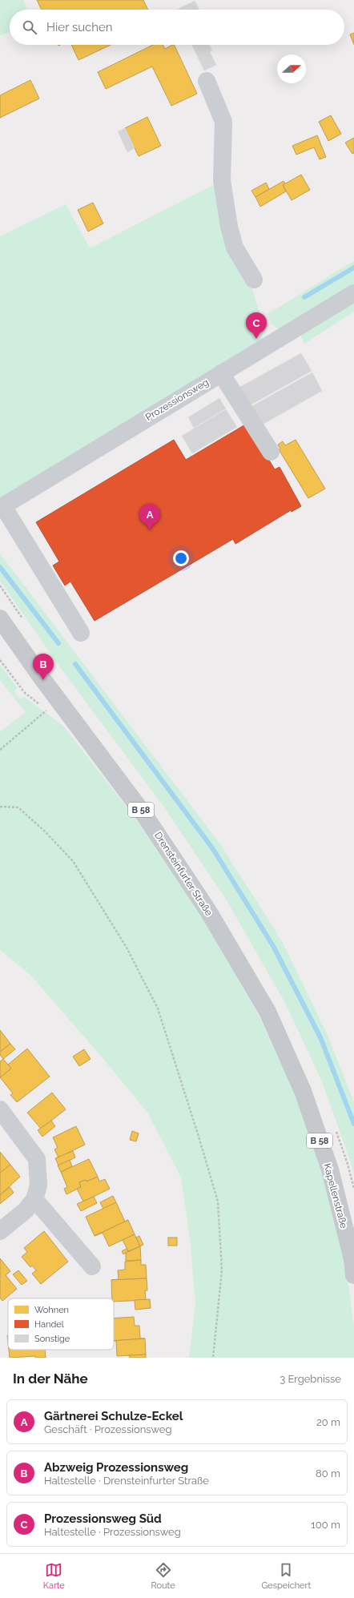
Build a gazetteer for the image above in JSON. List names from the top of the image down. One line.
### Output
{"streets":{"main road":["B 58","Drensteinfurter Straße","Kapellenstraße"],"street":["Prozessionsweg"]},"crossings":[["Drensteinfurter Straße","Kapellenstraße"]],"legend":["Wohnen","Handel","Sonstige"],"north":"right","page":{"search":"Hier suchen","pins":["C","A","B"],"heading":["In der Nähe","3 Ergebnisse"],"list":[{"mark":"A","name":"Gärtnerei Schulze-Eckel","note":"Geschäft · Prozessionsweg","value":"20 m"},{"mark":"B","name":"Abzweig Prozessionsweg","note":"Haltestelle · Drensteinfurter Straße","value":"80 m"},{"mark":"C","name":"Prozessionsweg Süd","note":"Haltestelle · Prozessionsweg","value":"100 m"}],"nav":["Karte","Route","Gespeichert"]}}
